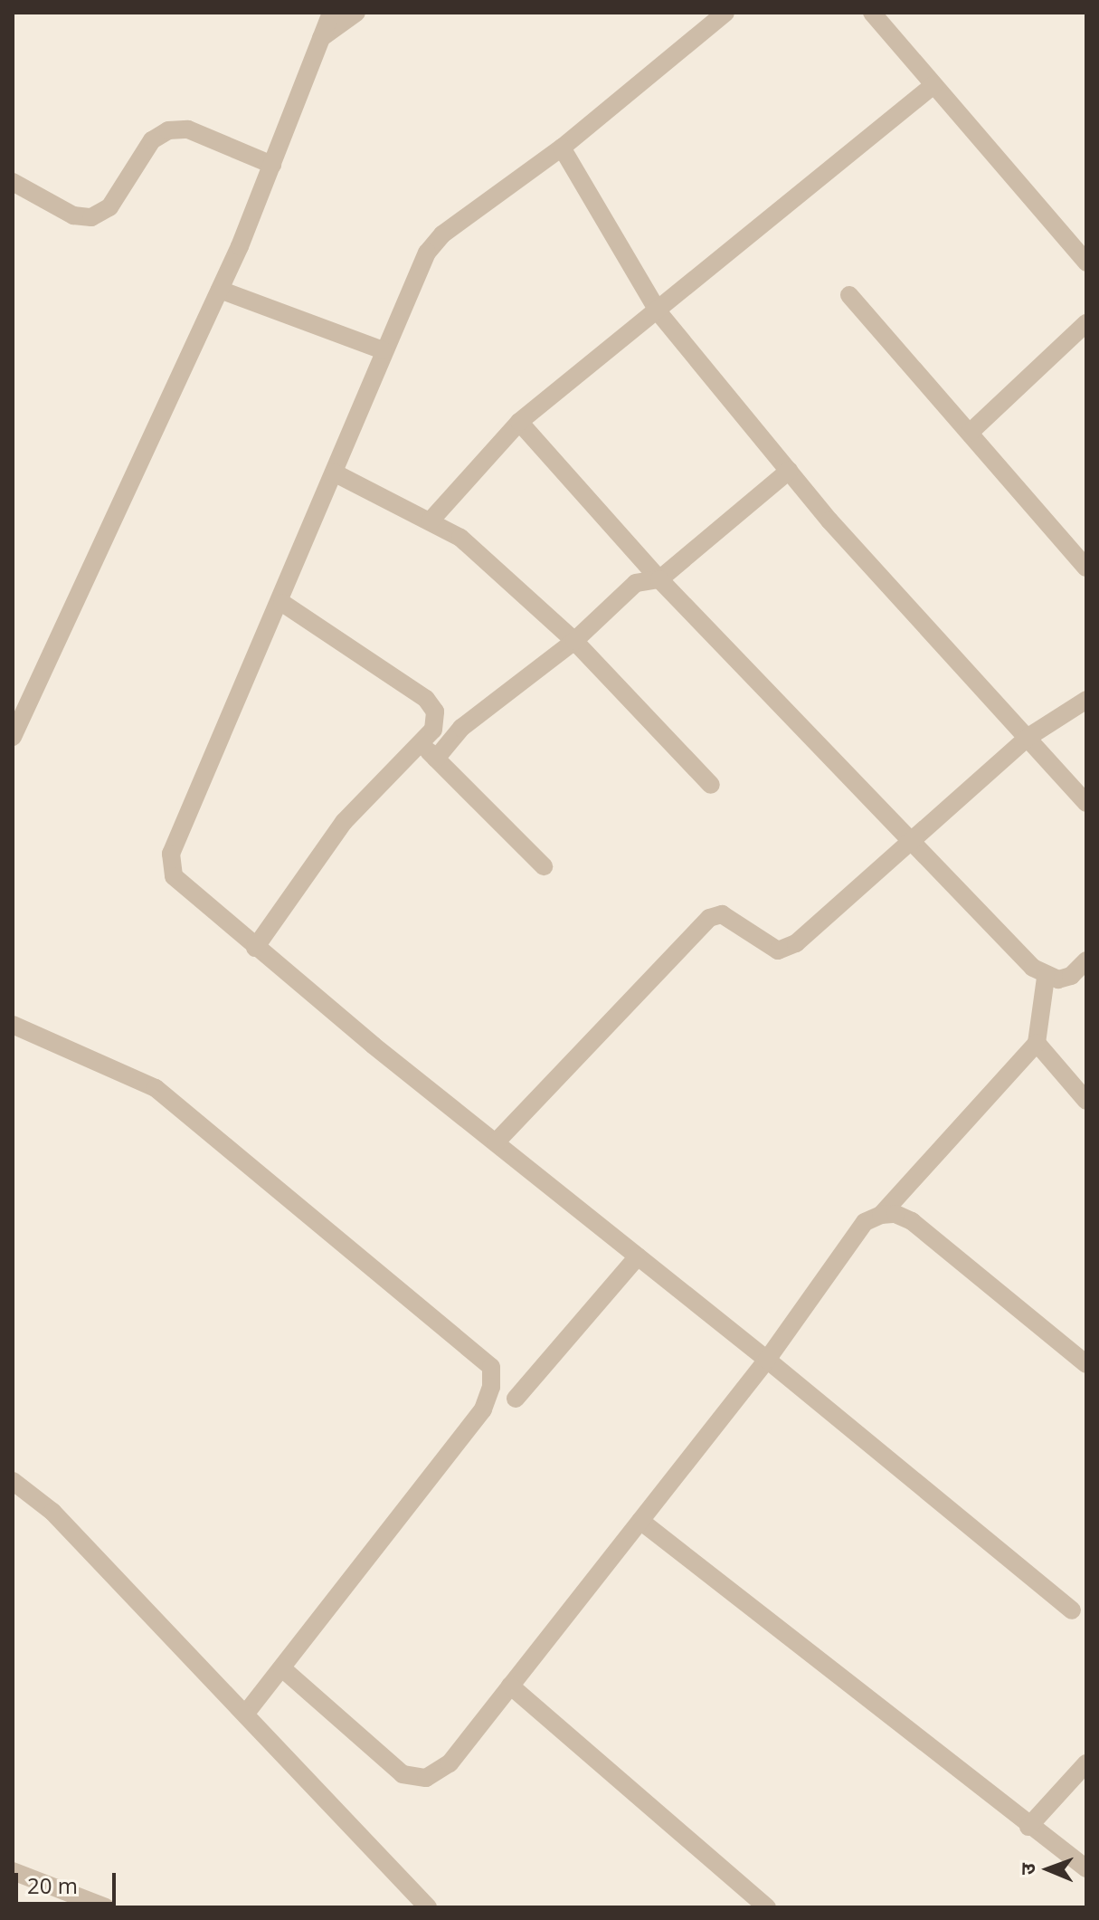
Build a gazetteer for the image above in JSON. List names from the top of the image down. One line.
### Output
{"scale_bar":"20 m","north":"left"}
